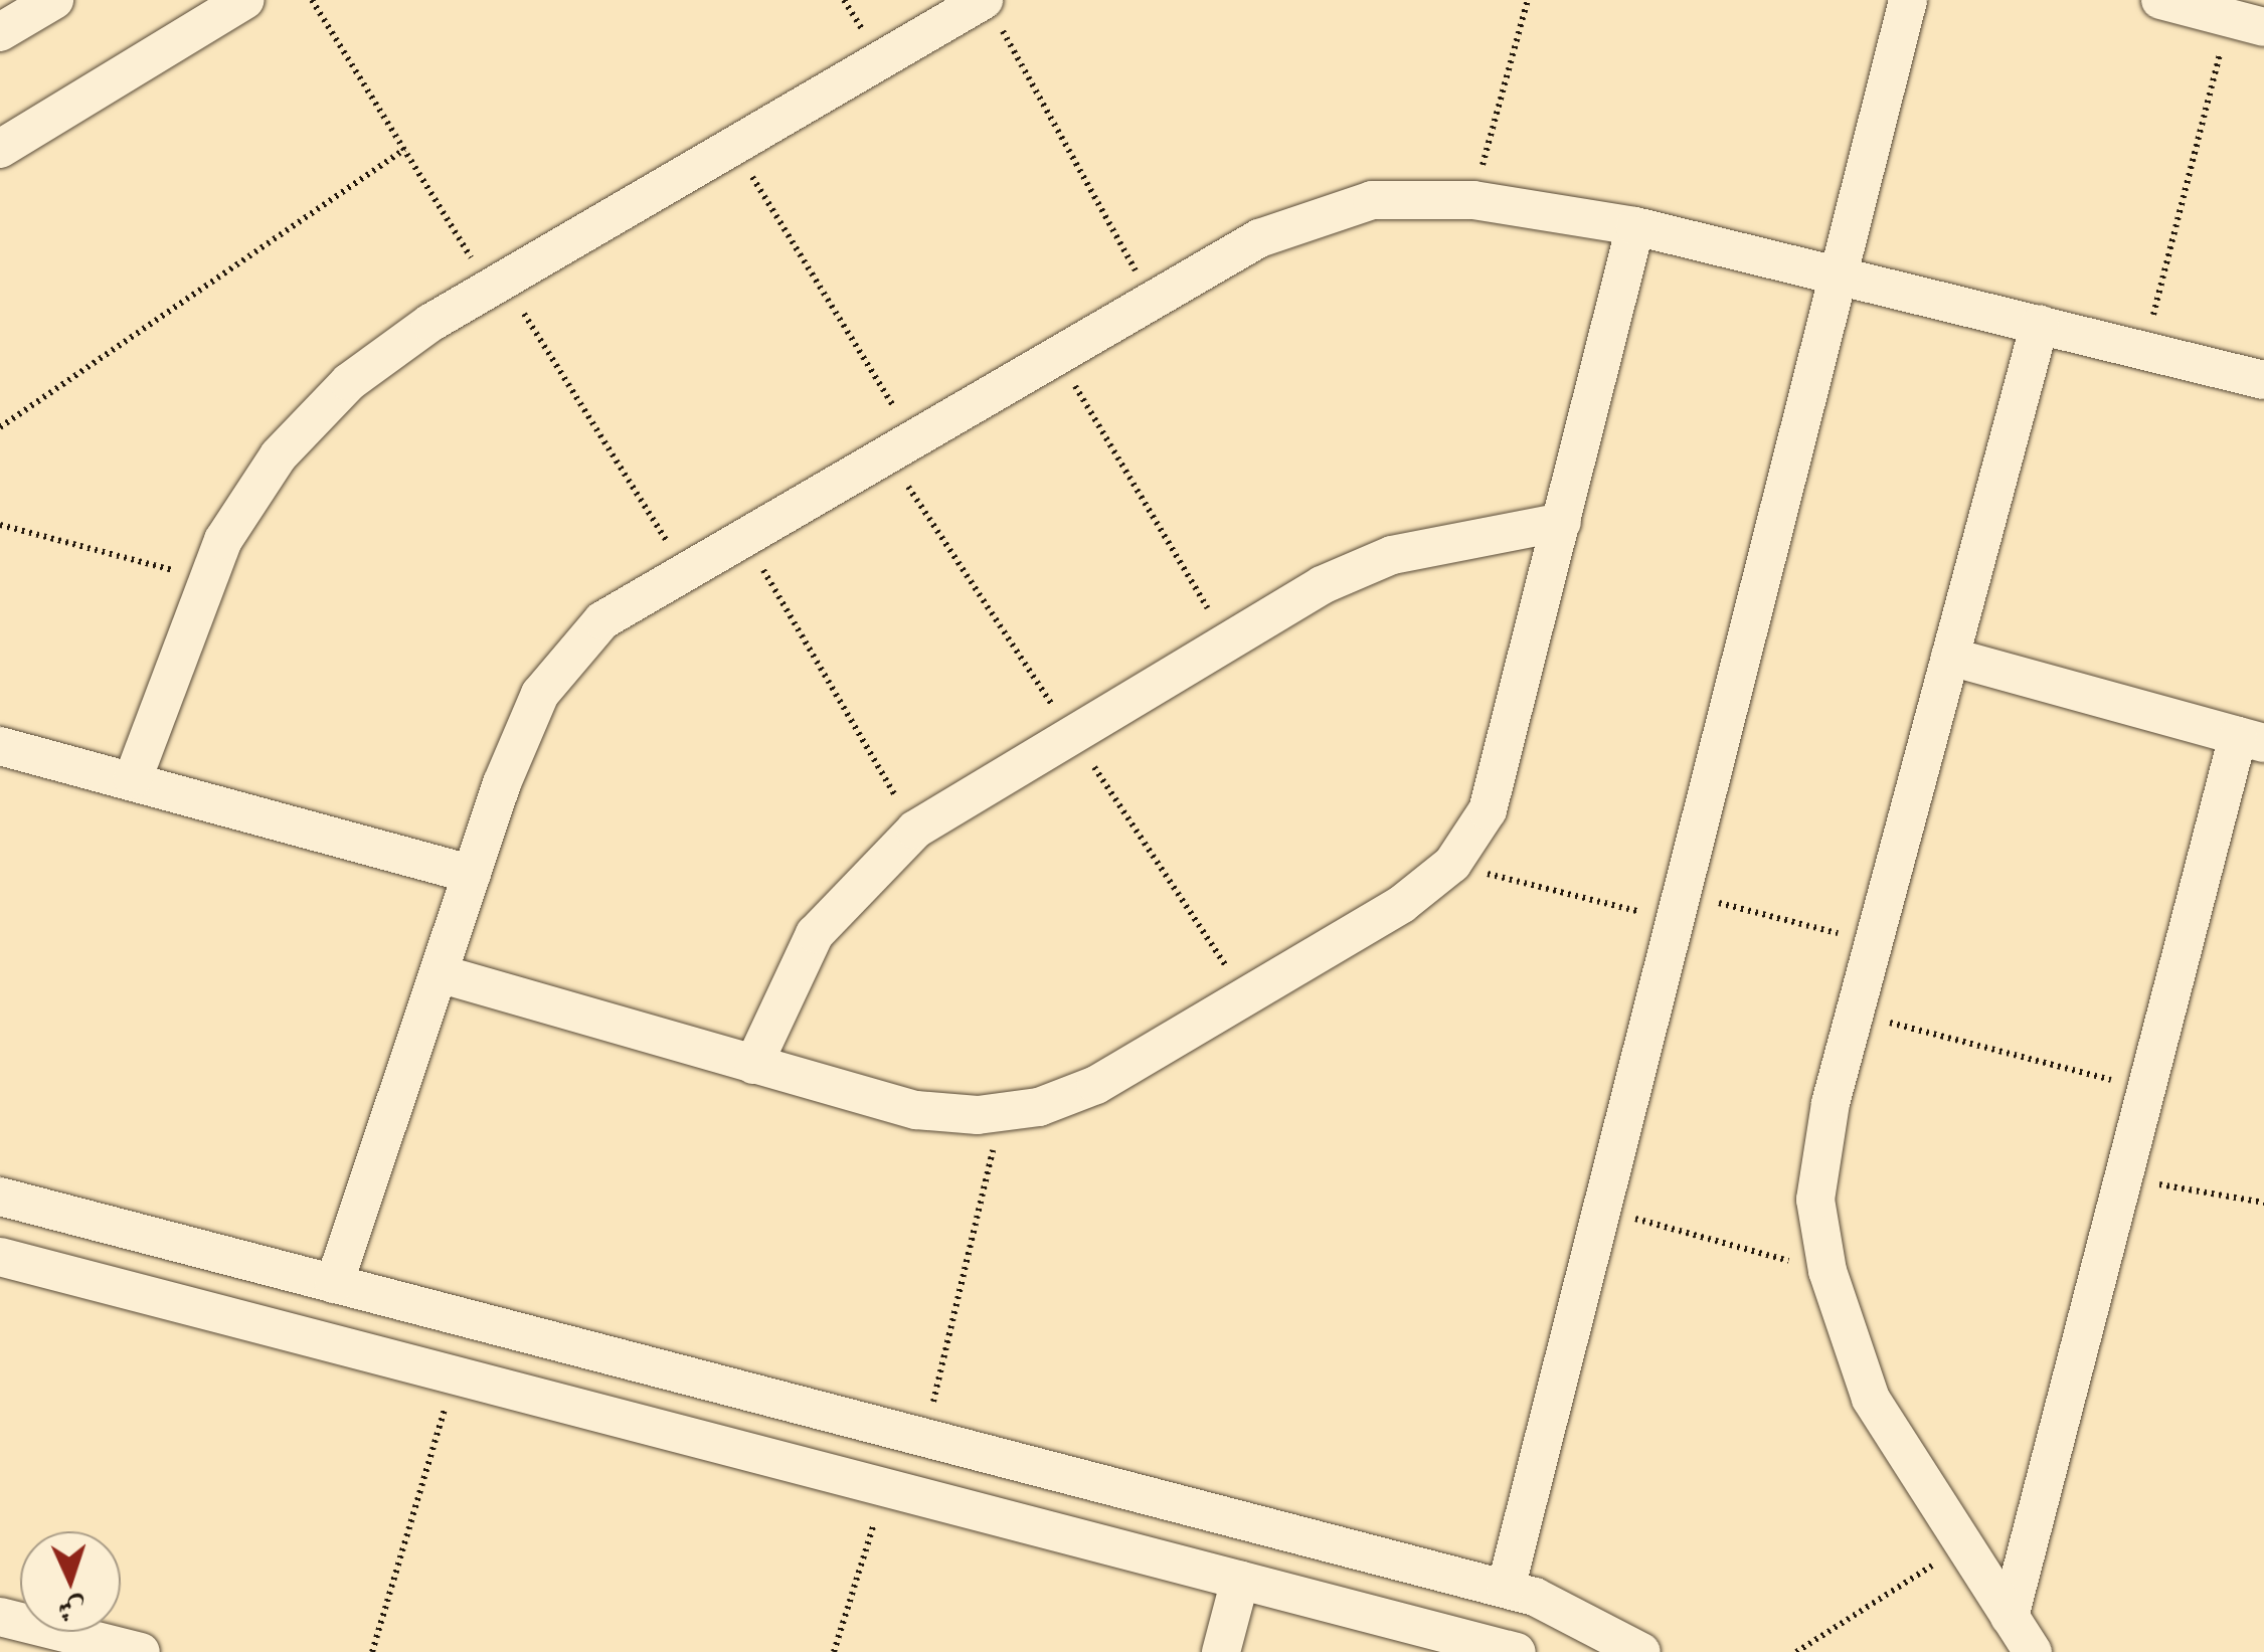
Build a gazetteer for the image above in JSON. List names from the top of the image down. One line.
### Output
{"north":"bottom"}
